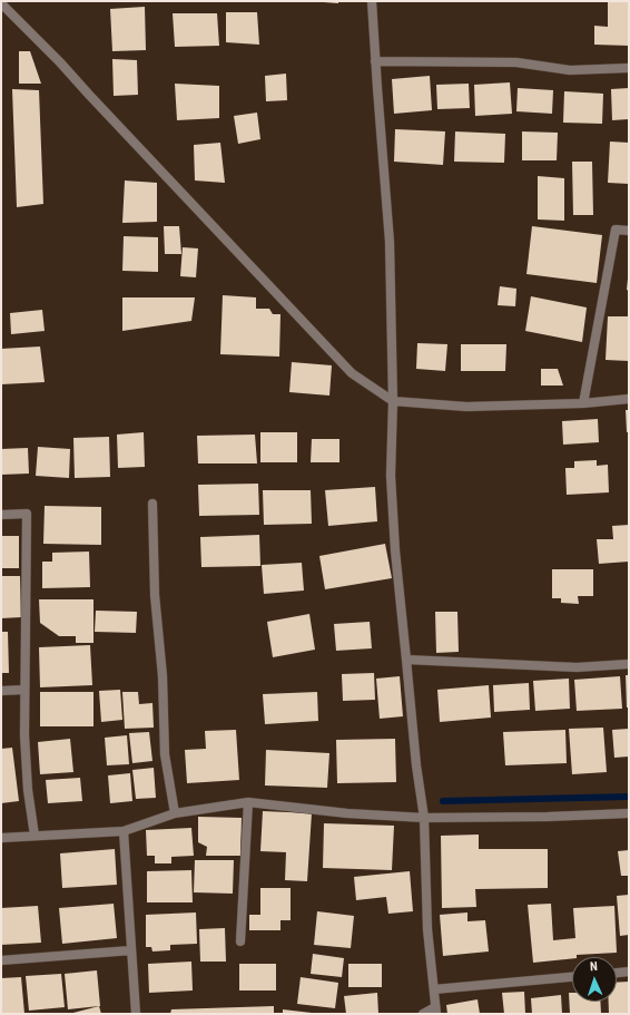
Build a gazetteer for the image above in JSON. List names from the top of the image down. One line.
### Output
{"north":"top"}
